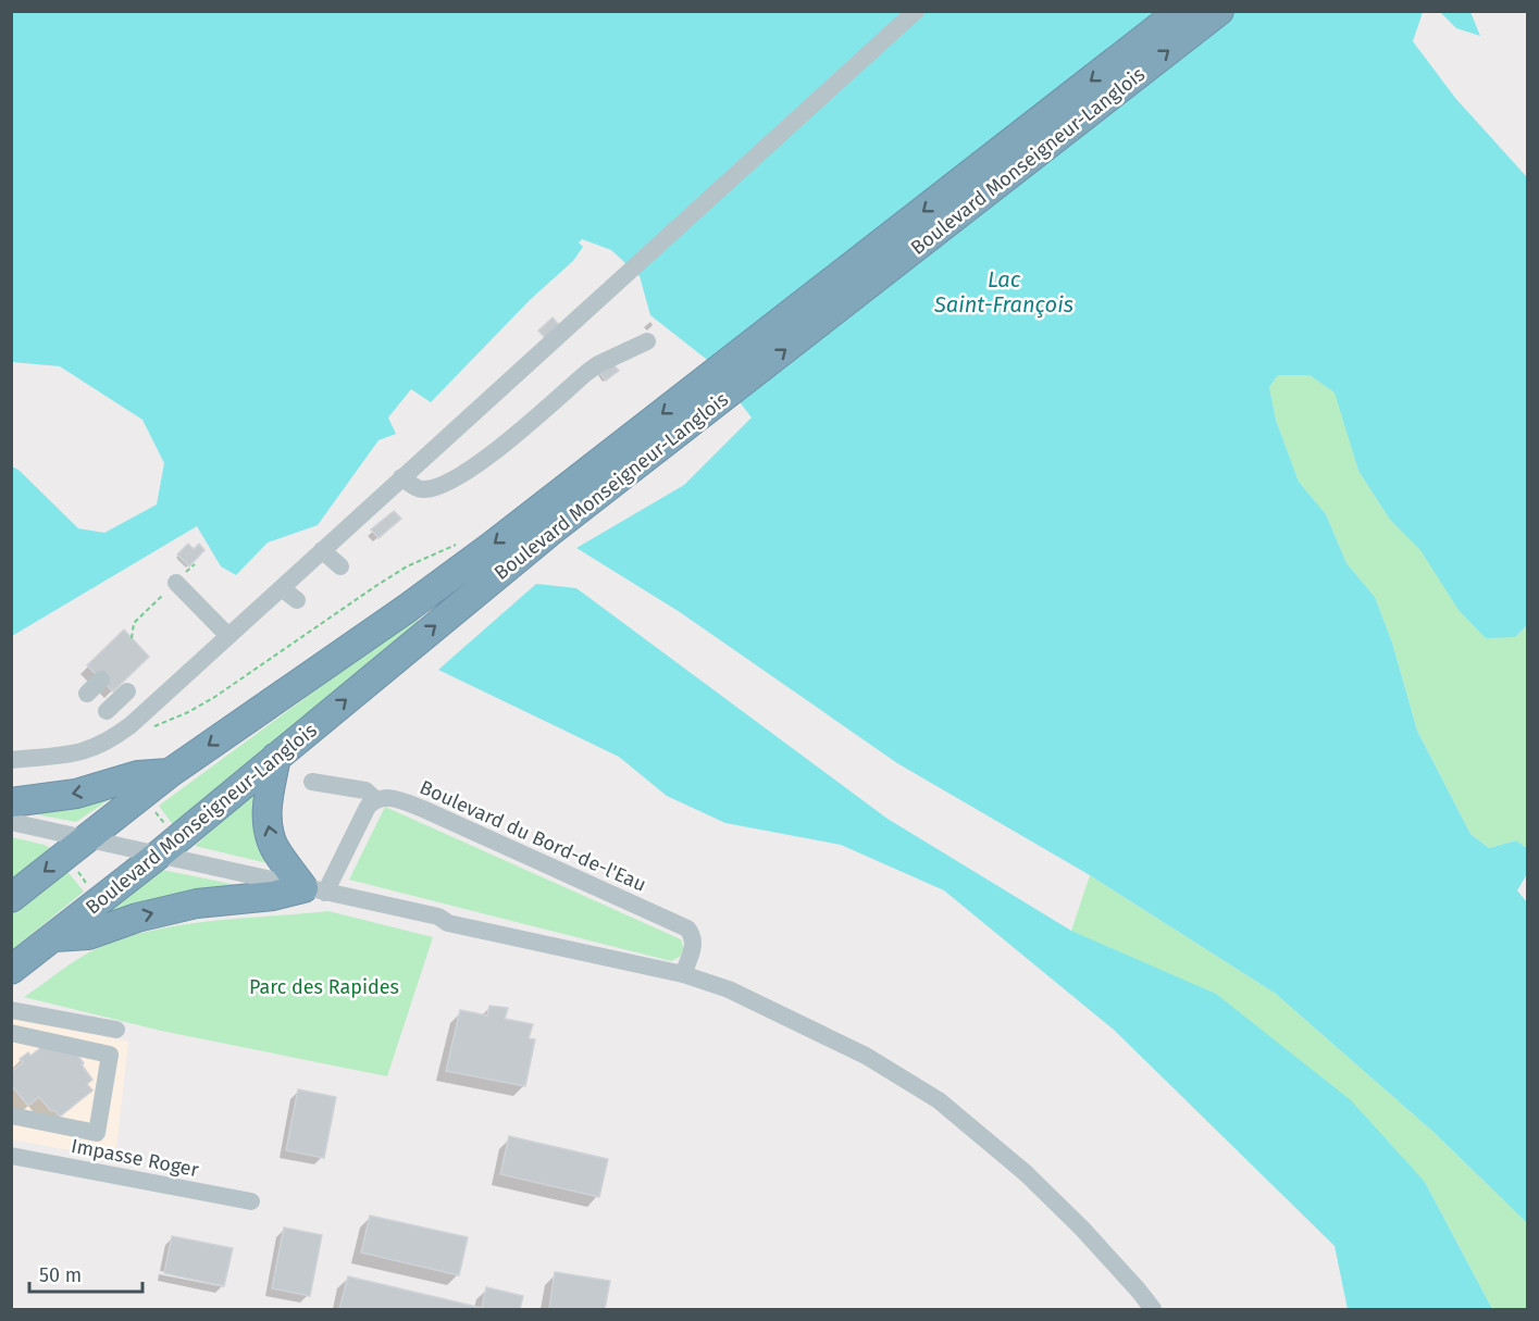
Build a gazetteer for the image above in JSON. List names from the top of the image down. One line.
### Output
{"streets":{"highway":["Boulevard Monseigneur-Langlois"],"street":["Boulevard du Bord-de-l'Eau","Impasse Roger"]},"water":["Lac Saint-François"],"parks":["Parc des Rapides"],"scale_bar":"50 m"}
